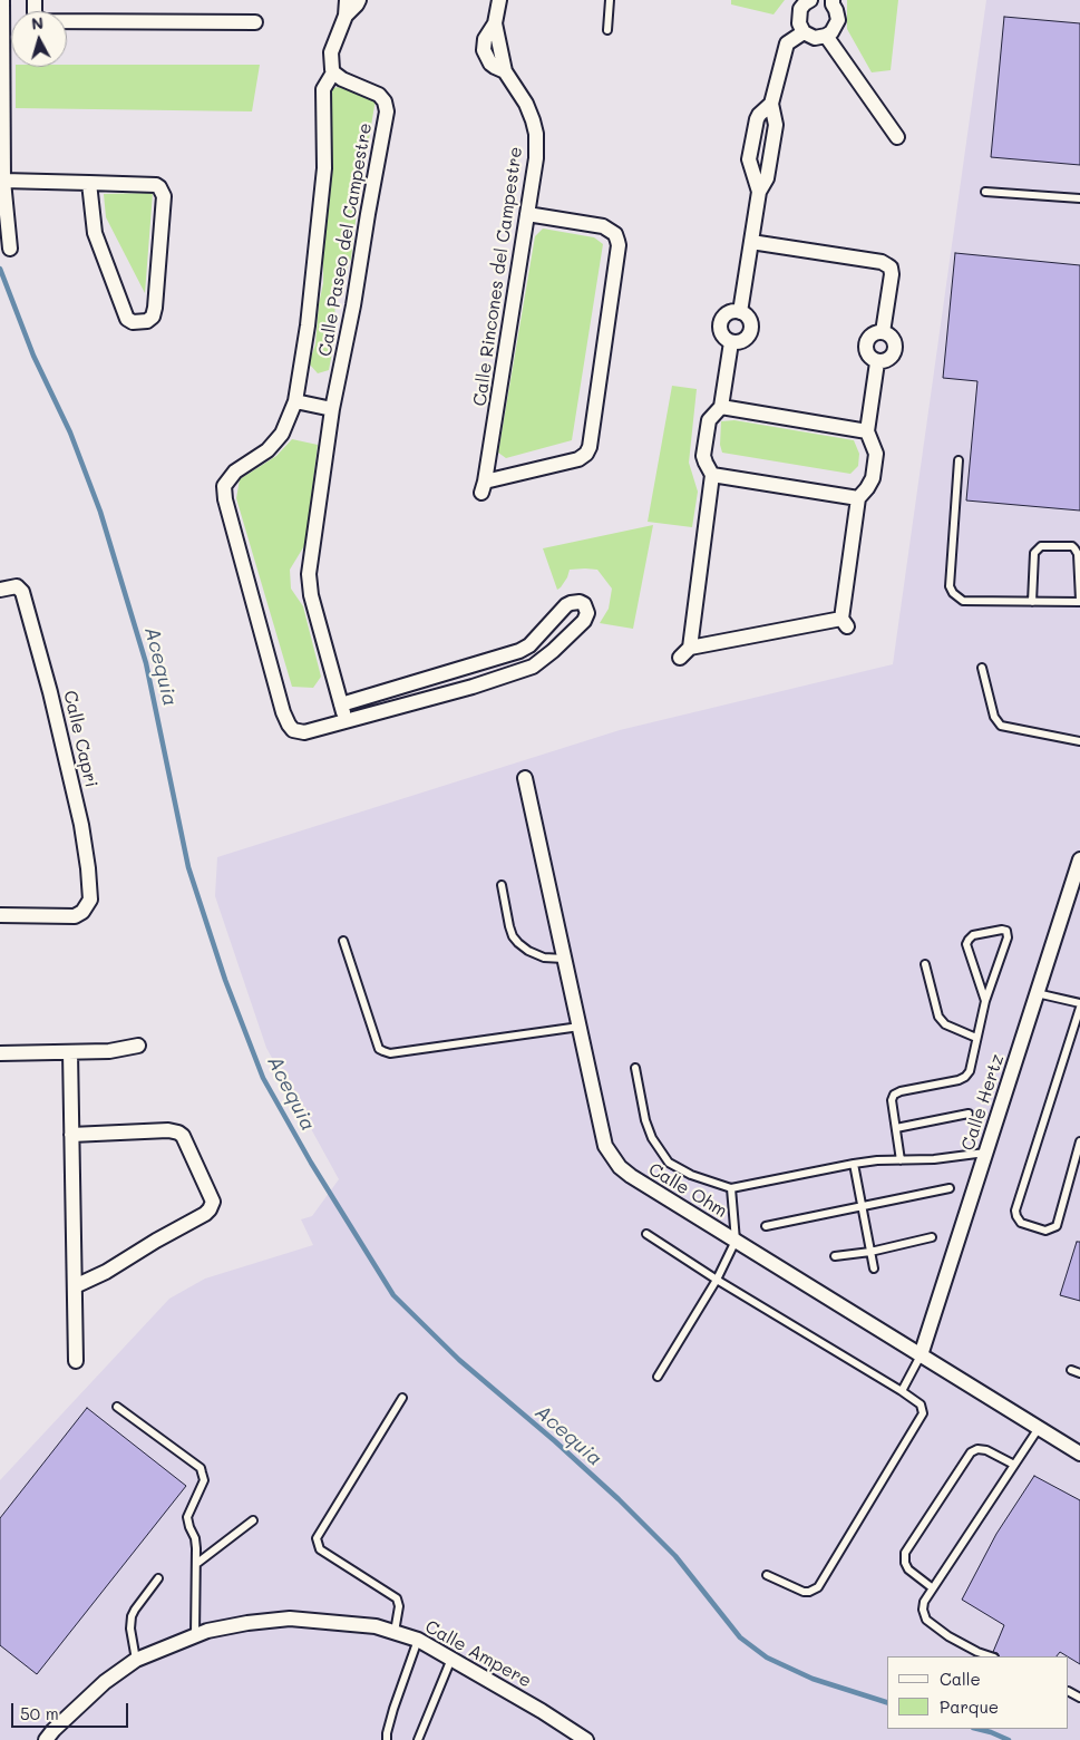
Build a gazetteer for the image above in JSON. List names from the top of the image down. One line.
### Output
{"streets":{"street":["Calle Paseo del Campestre","Calle Rincones del Campestre","Calle Capri","Calle Hertz","Calle Ohm","Calle Ampere"]},"crossings":[["Calle Hertz","Calle Ohm"]],"water":["Acequia"],"legend":["Calle","Parque"],"scale_bar":"50 m","north":"top"}
